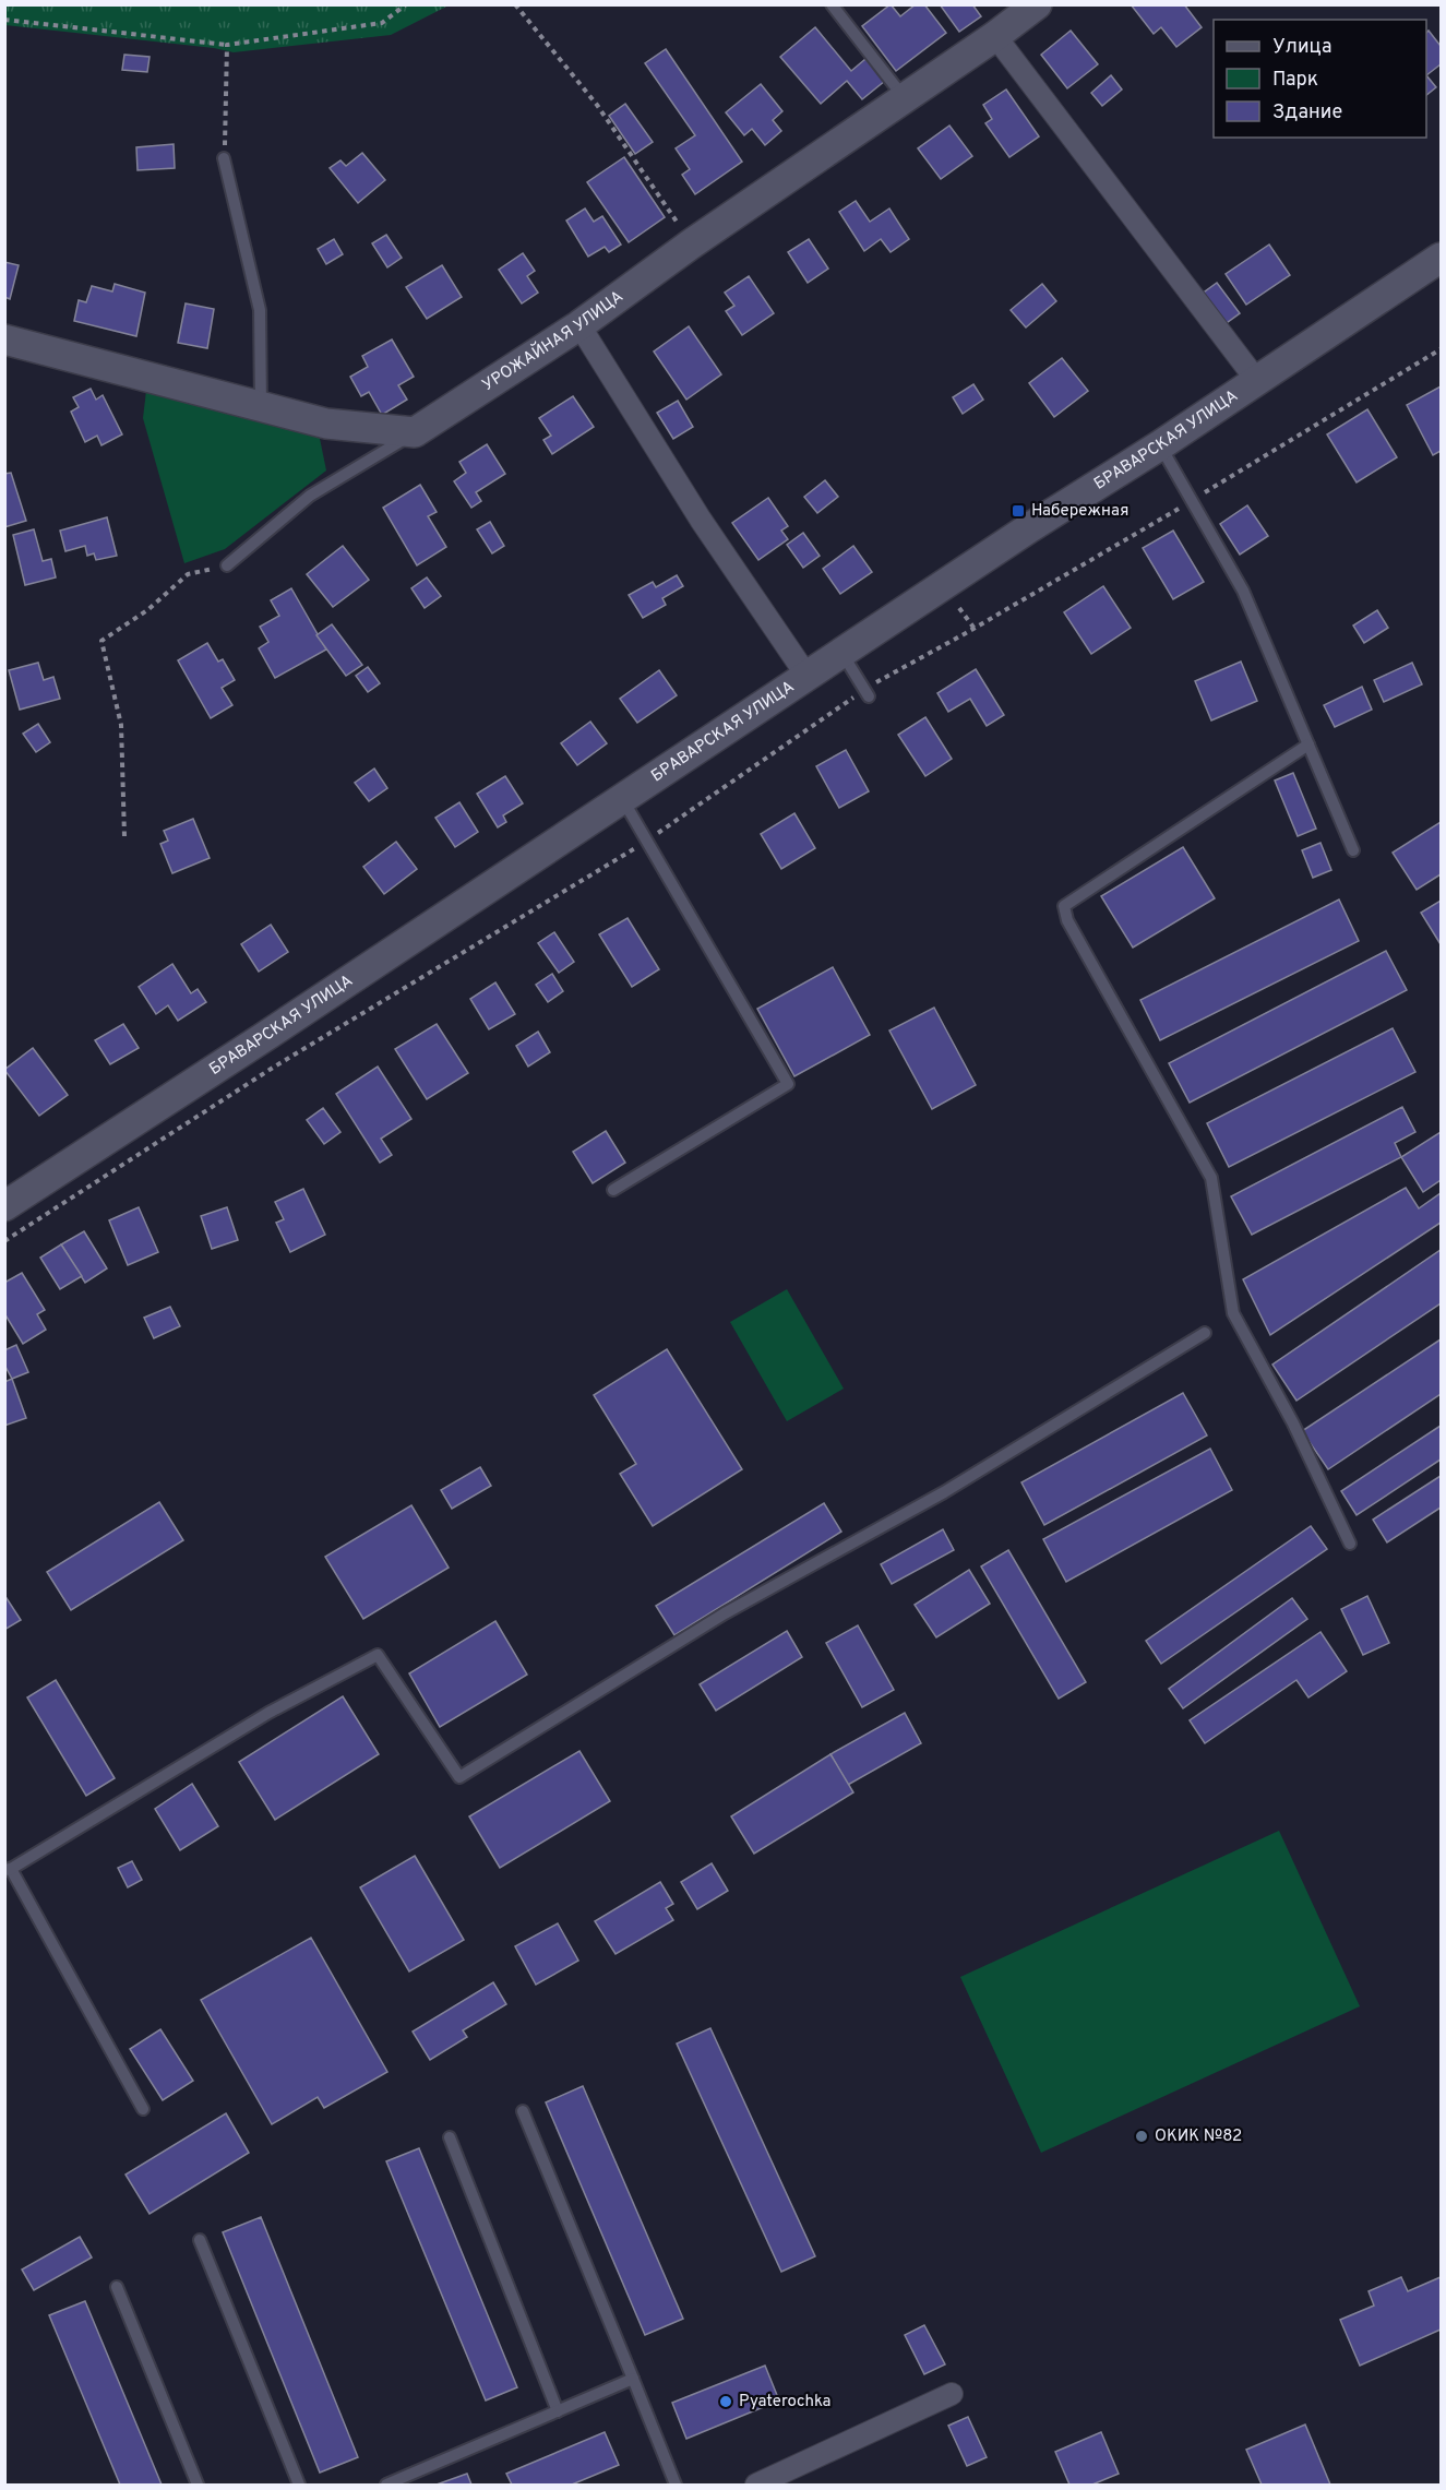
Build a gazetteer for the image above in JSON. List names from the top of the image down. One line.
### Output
{"streets":{"main road":["УРОЖАЙНАЯ УЛИЦА","БРАВАРСКАЯ УЛИЦА"]},"places":{"transit":["Набережная"],"other":["ОКИК №82","Pyaterochka"]},"legend":["Улица","Парк","Здание"]}
